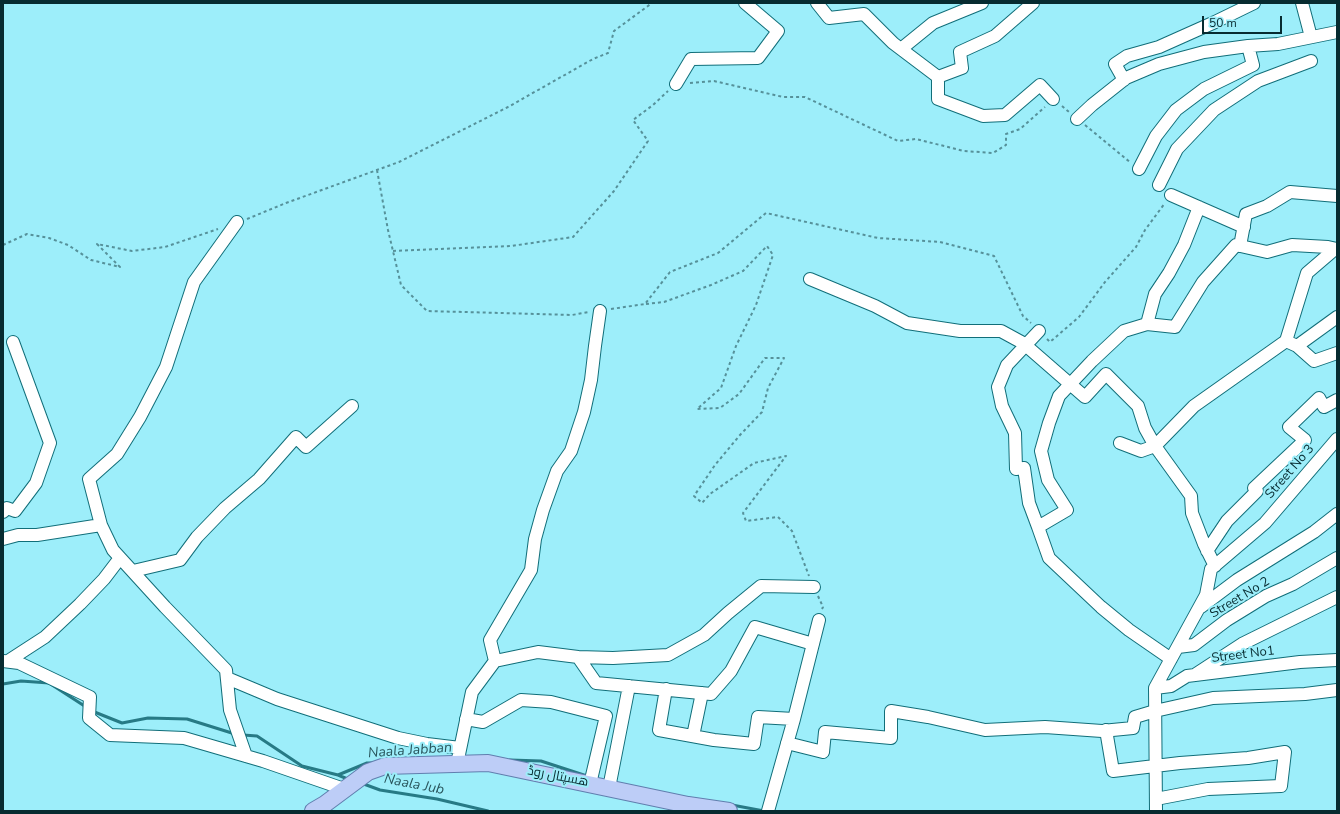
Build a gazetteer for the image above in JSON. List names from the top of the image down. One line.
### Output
{"streets":{"main road":["ھسپتال روڈ"],"street":["Street No 3","Street No 2","Street No1"]},"water":["Naala Jabban","Naala Jub"],"scale_bar":"50 m"}
